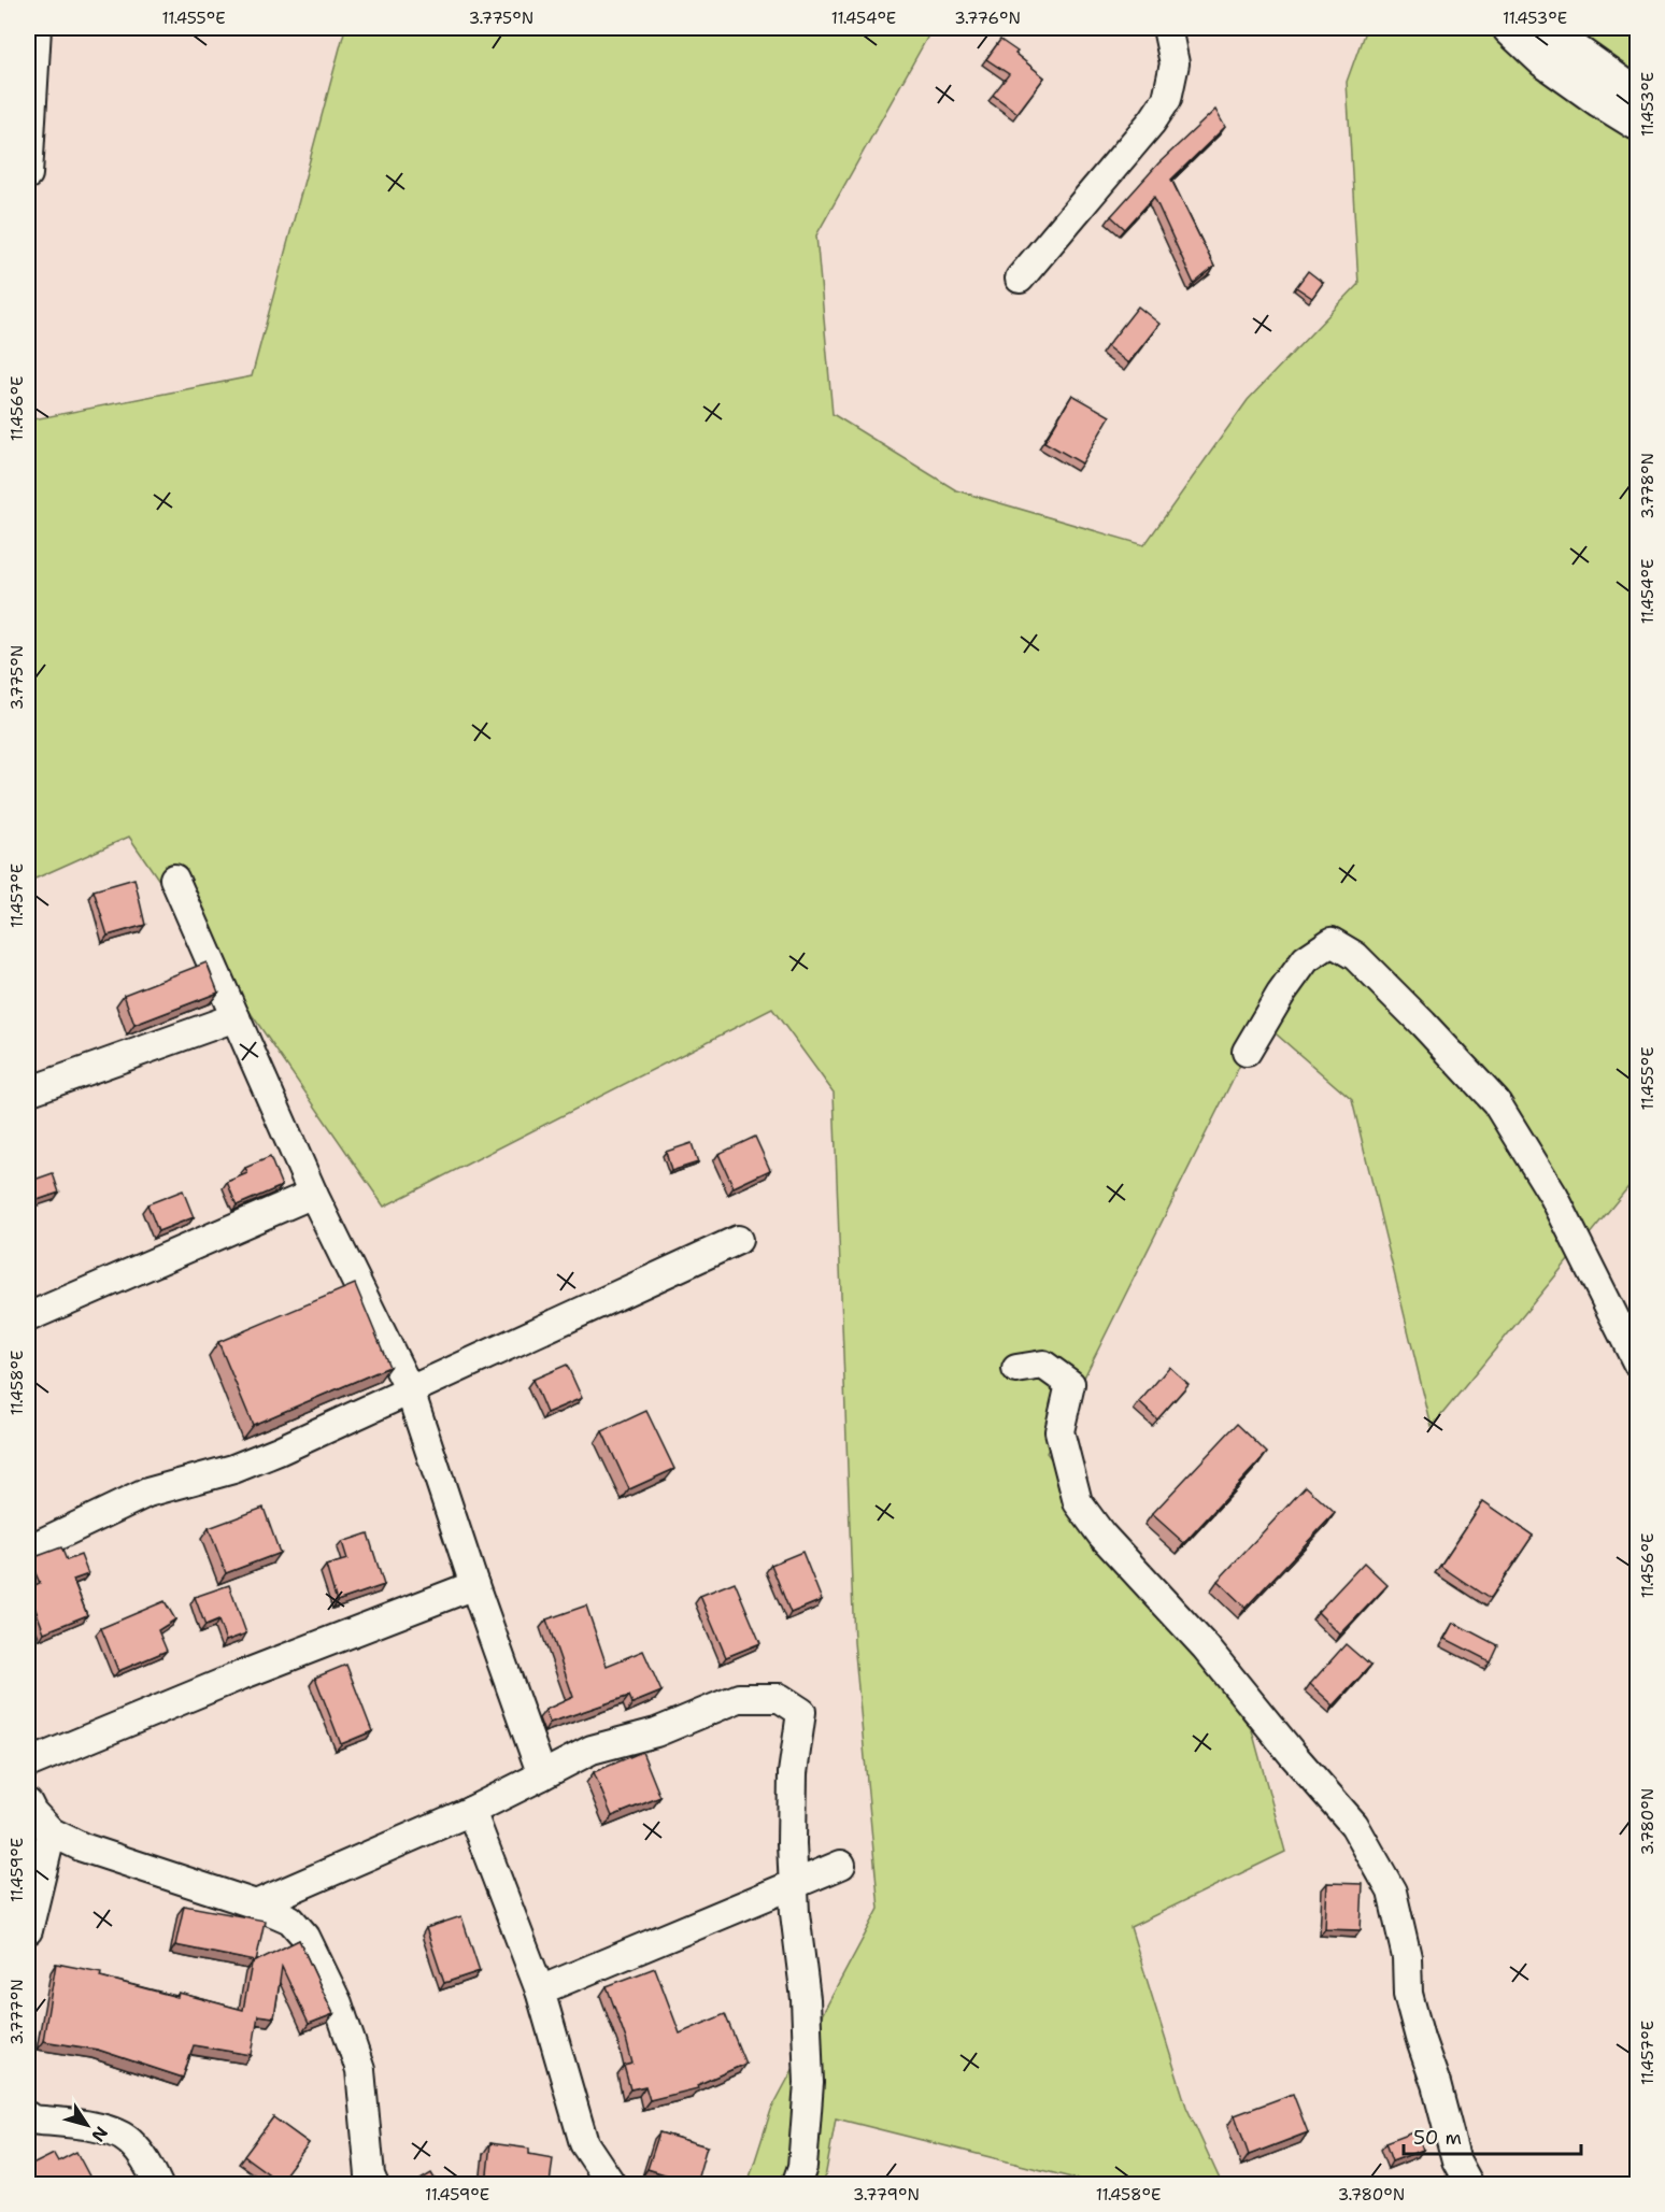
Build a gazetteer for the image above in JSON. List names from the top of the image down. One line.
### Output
{"scale_bar":"50 m","north":"bottom right","coordinates":["11.455°E","3.775°N","11.454°E","3.776°N","11.453°E","11.456°E","3.778°N","11.457°E","11.458°E","3.780°N","11.459°E","3.777°N","3.779°N"]}
